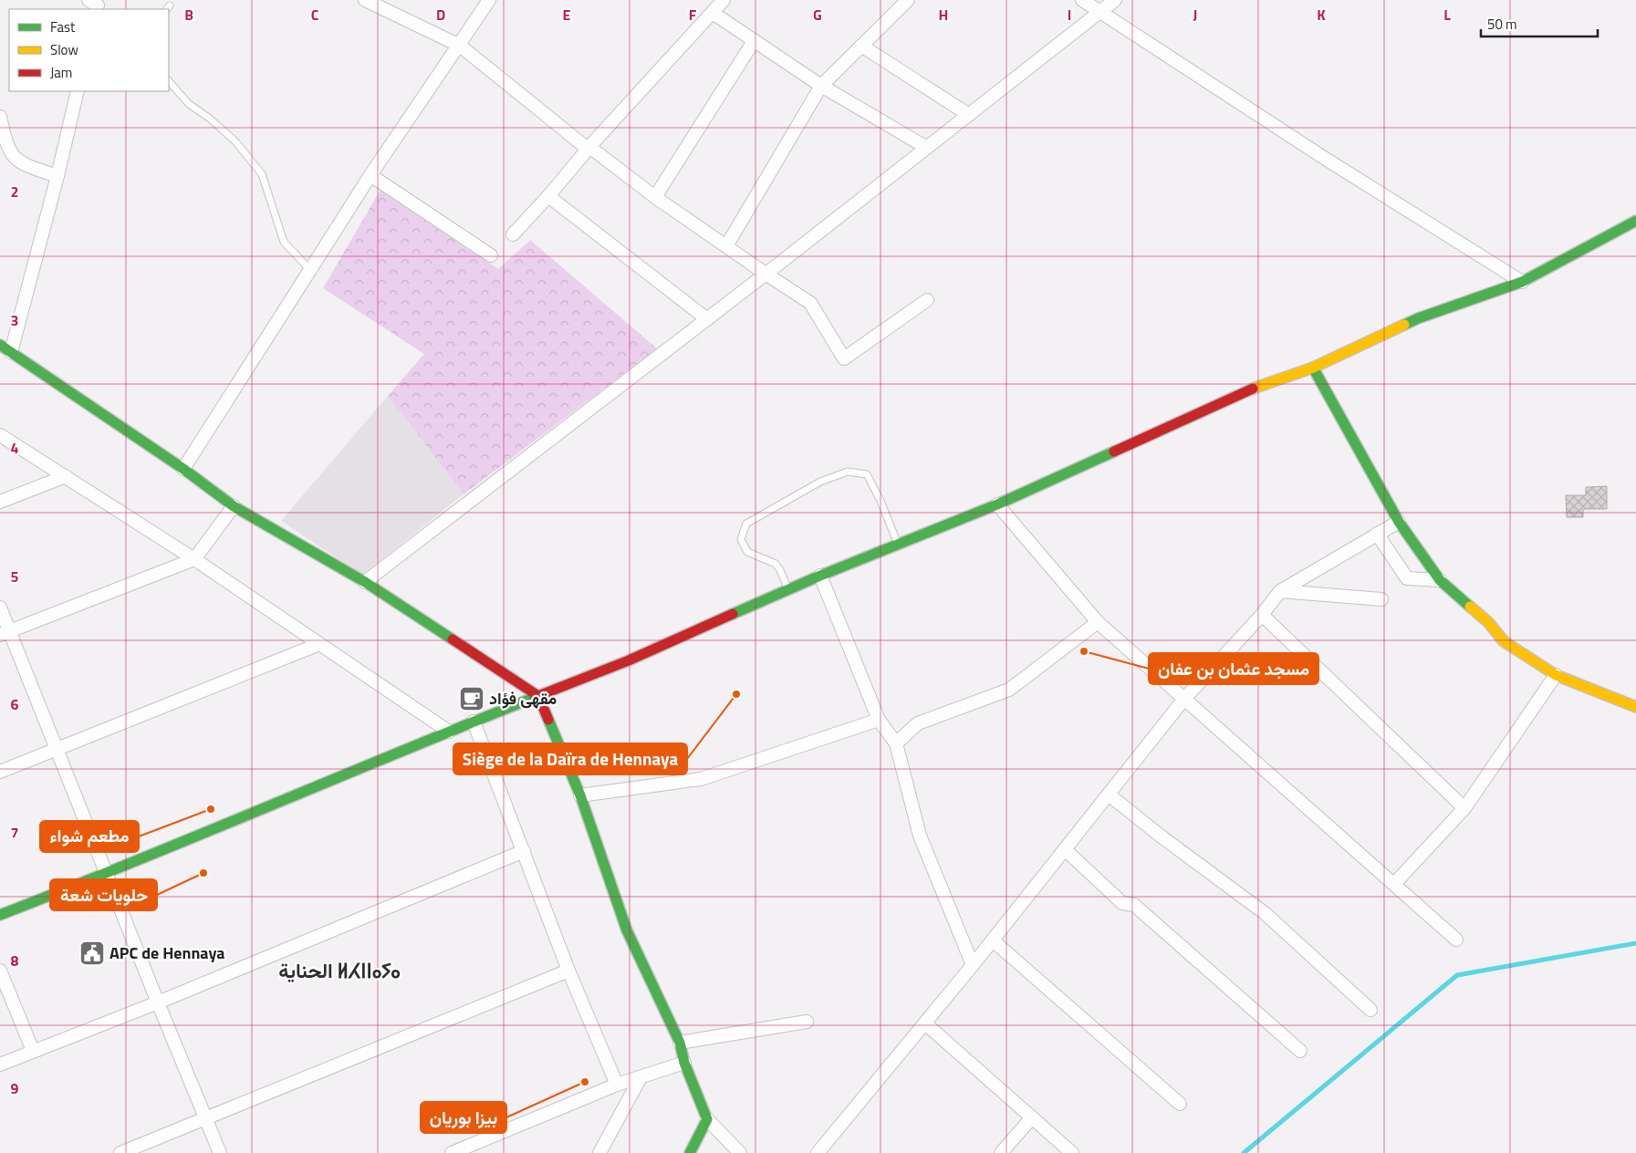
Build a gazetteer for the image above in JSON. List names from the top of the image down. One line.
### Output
{"districts":["الحناية ⵍⵃⵏⵏⴰⵢⴰ"],"places":{"other":["مسجد عثمان بن عفان","Siège de la Daïra de Hennaya","مطعم شواء","حلويات شعة","بيزا بوريان"],"cafe":["مقهى فؤاد"],"public building":["APC de Hennaya"]},"legend":["Fast","Slow","Jam"],"scale_bar":"50 m","grid":{"columns":["B","C","D","E","F","G","H","I","J","K","L"],"rows":["2","3","4","5","6","7","8","9"]}}
